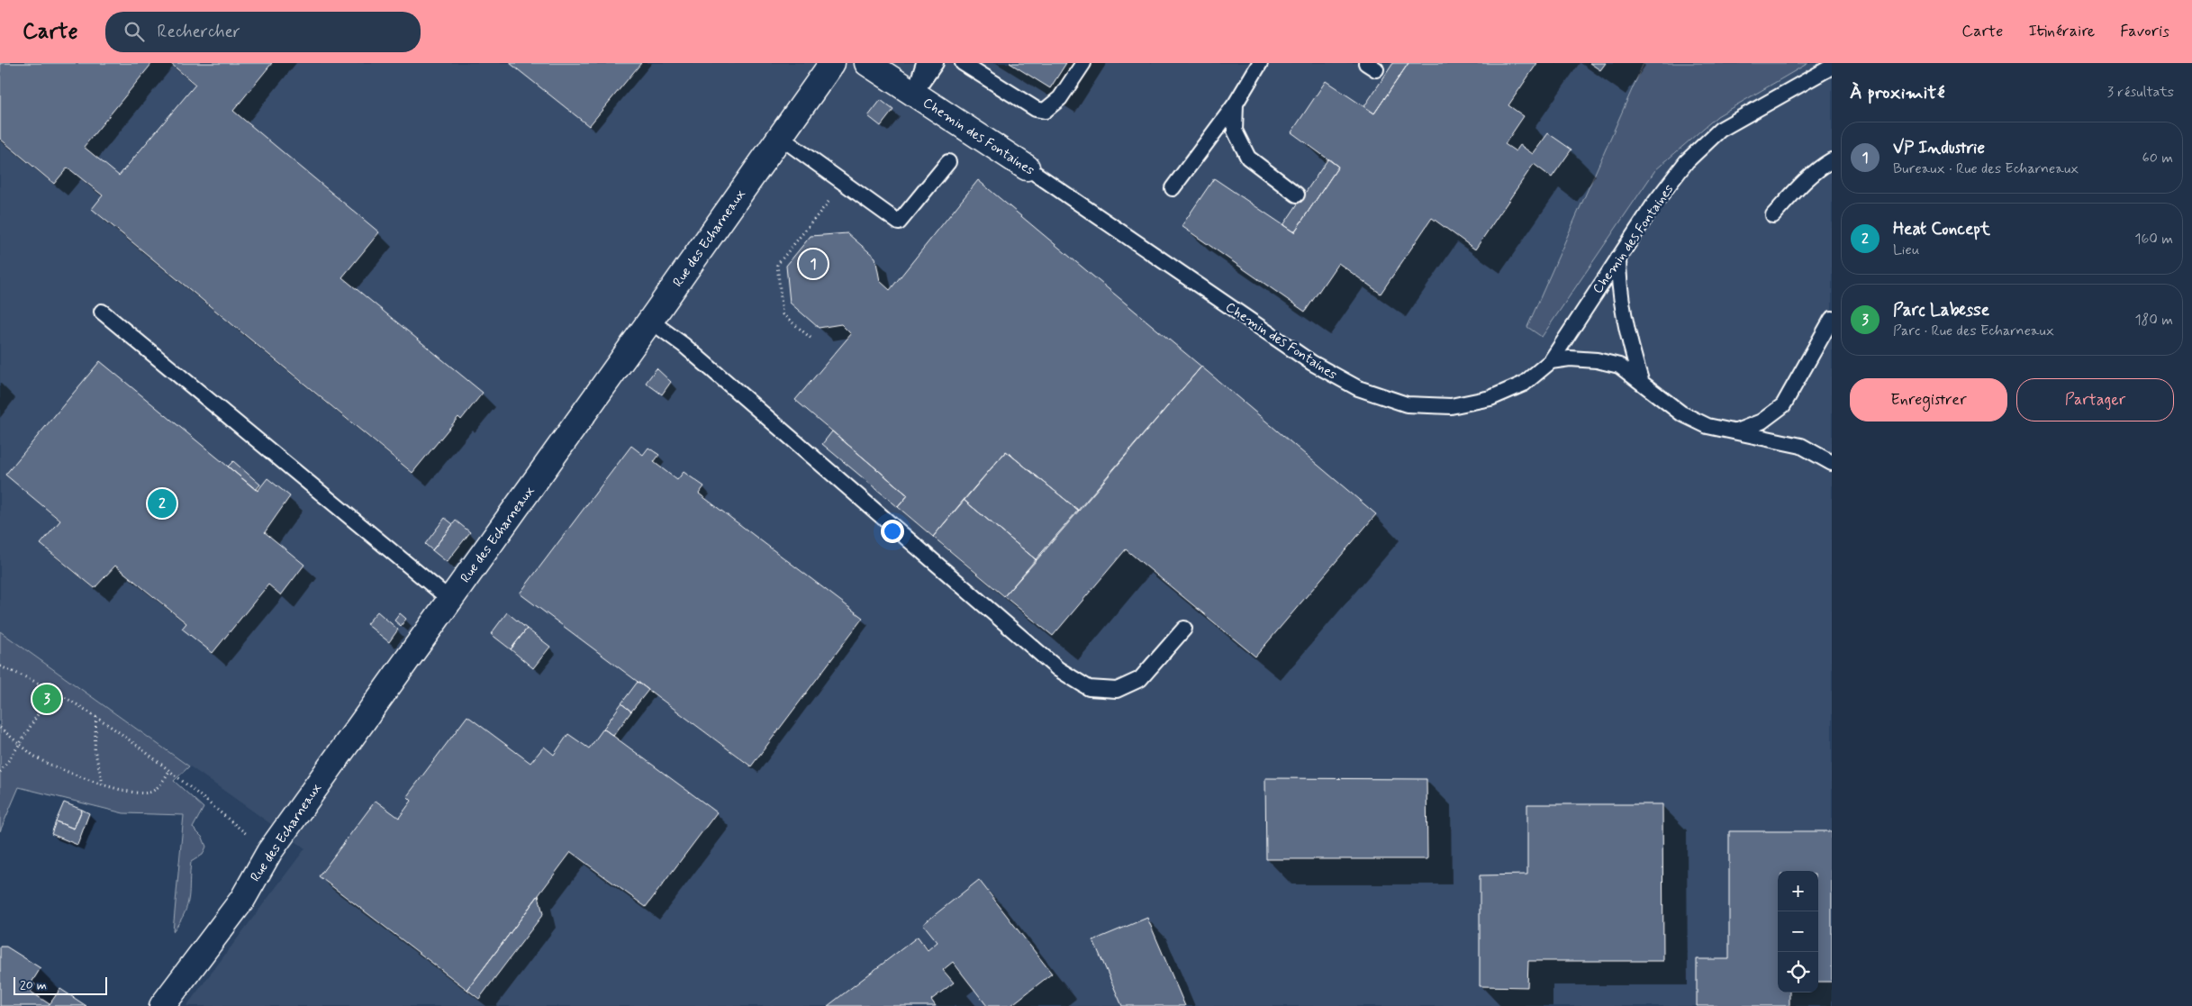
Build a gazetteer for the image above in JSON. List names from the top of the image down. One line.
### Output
{"streets":{"street":["Chemin des Fontaines","Rue des Echarneaux"]},"scale_bar":"20 m","page":{"header":"Carte","search":"Rechercher","nav":["Carte","Itinéraire","Favoris"],"heading":["À proximité","3 résultats"],"list":[{"mark":"1","name":"VP Industrie","note":"Bureaux · Rue des Echarneaux","value":"60 m"},{"mark":"2","name":"Heat Concept","note":"Lieu","value":"160 m"},{"mark":"3","name":"Parc Labesse","note":"Parc · Rue des Echarneaux","value":"180 m"}],"pins":["1","2","3"],"buttons":["Enregistrer","Partager"],"map_buttons":["+","−"],"scale":"20 m"}}
